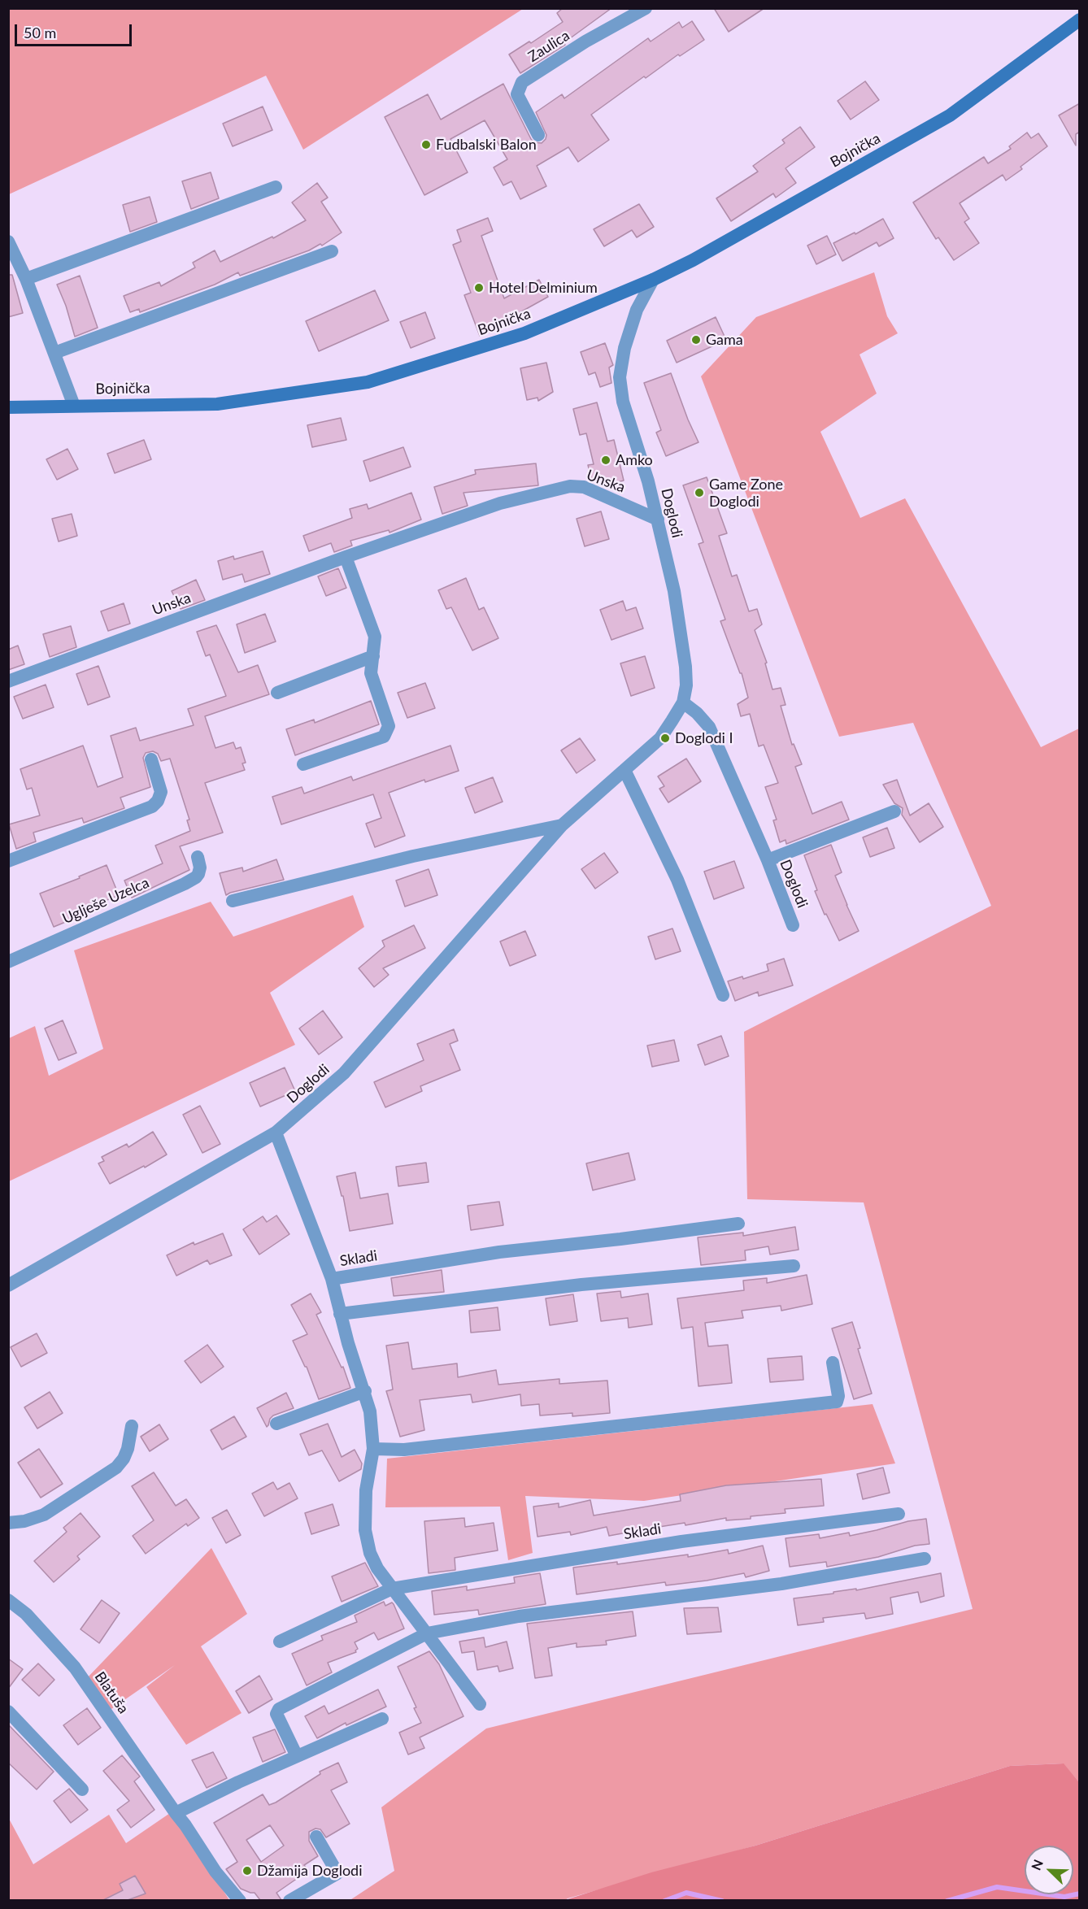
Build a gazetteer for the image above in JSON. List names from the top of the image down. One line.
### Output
{"streets":{"main road":["Bojnička"],"street":["Zaulica","Unska","Doglodi","Uglješe Uzelca","Skladi","Blatuša"]},"crossings":[["Bojnička","Doglodi"],["Unska","Doglodi"],["Doglodi","Skladi"]],"places":["Fudbalski Balon","Hotel Delminium","Gama","Amko","Game Zone Doglodi","Doglodi I","Džamija Doglodi"],"scale_bar":"50 m","north":"top left"}
